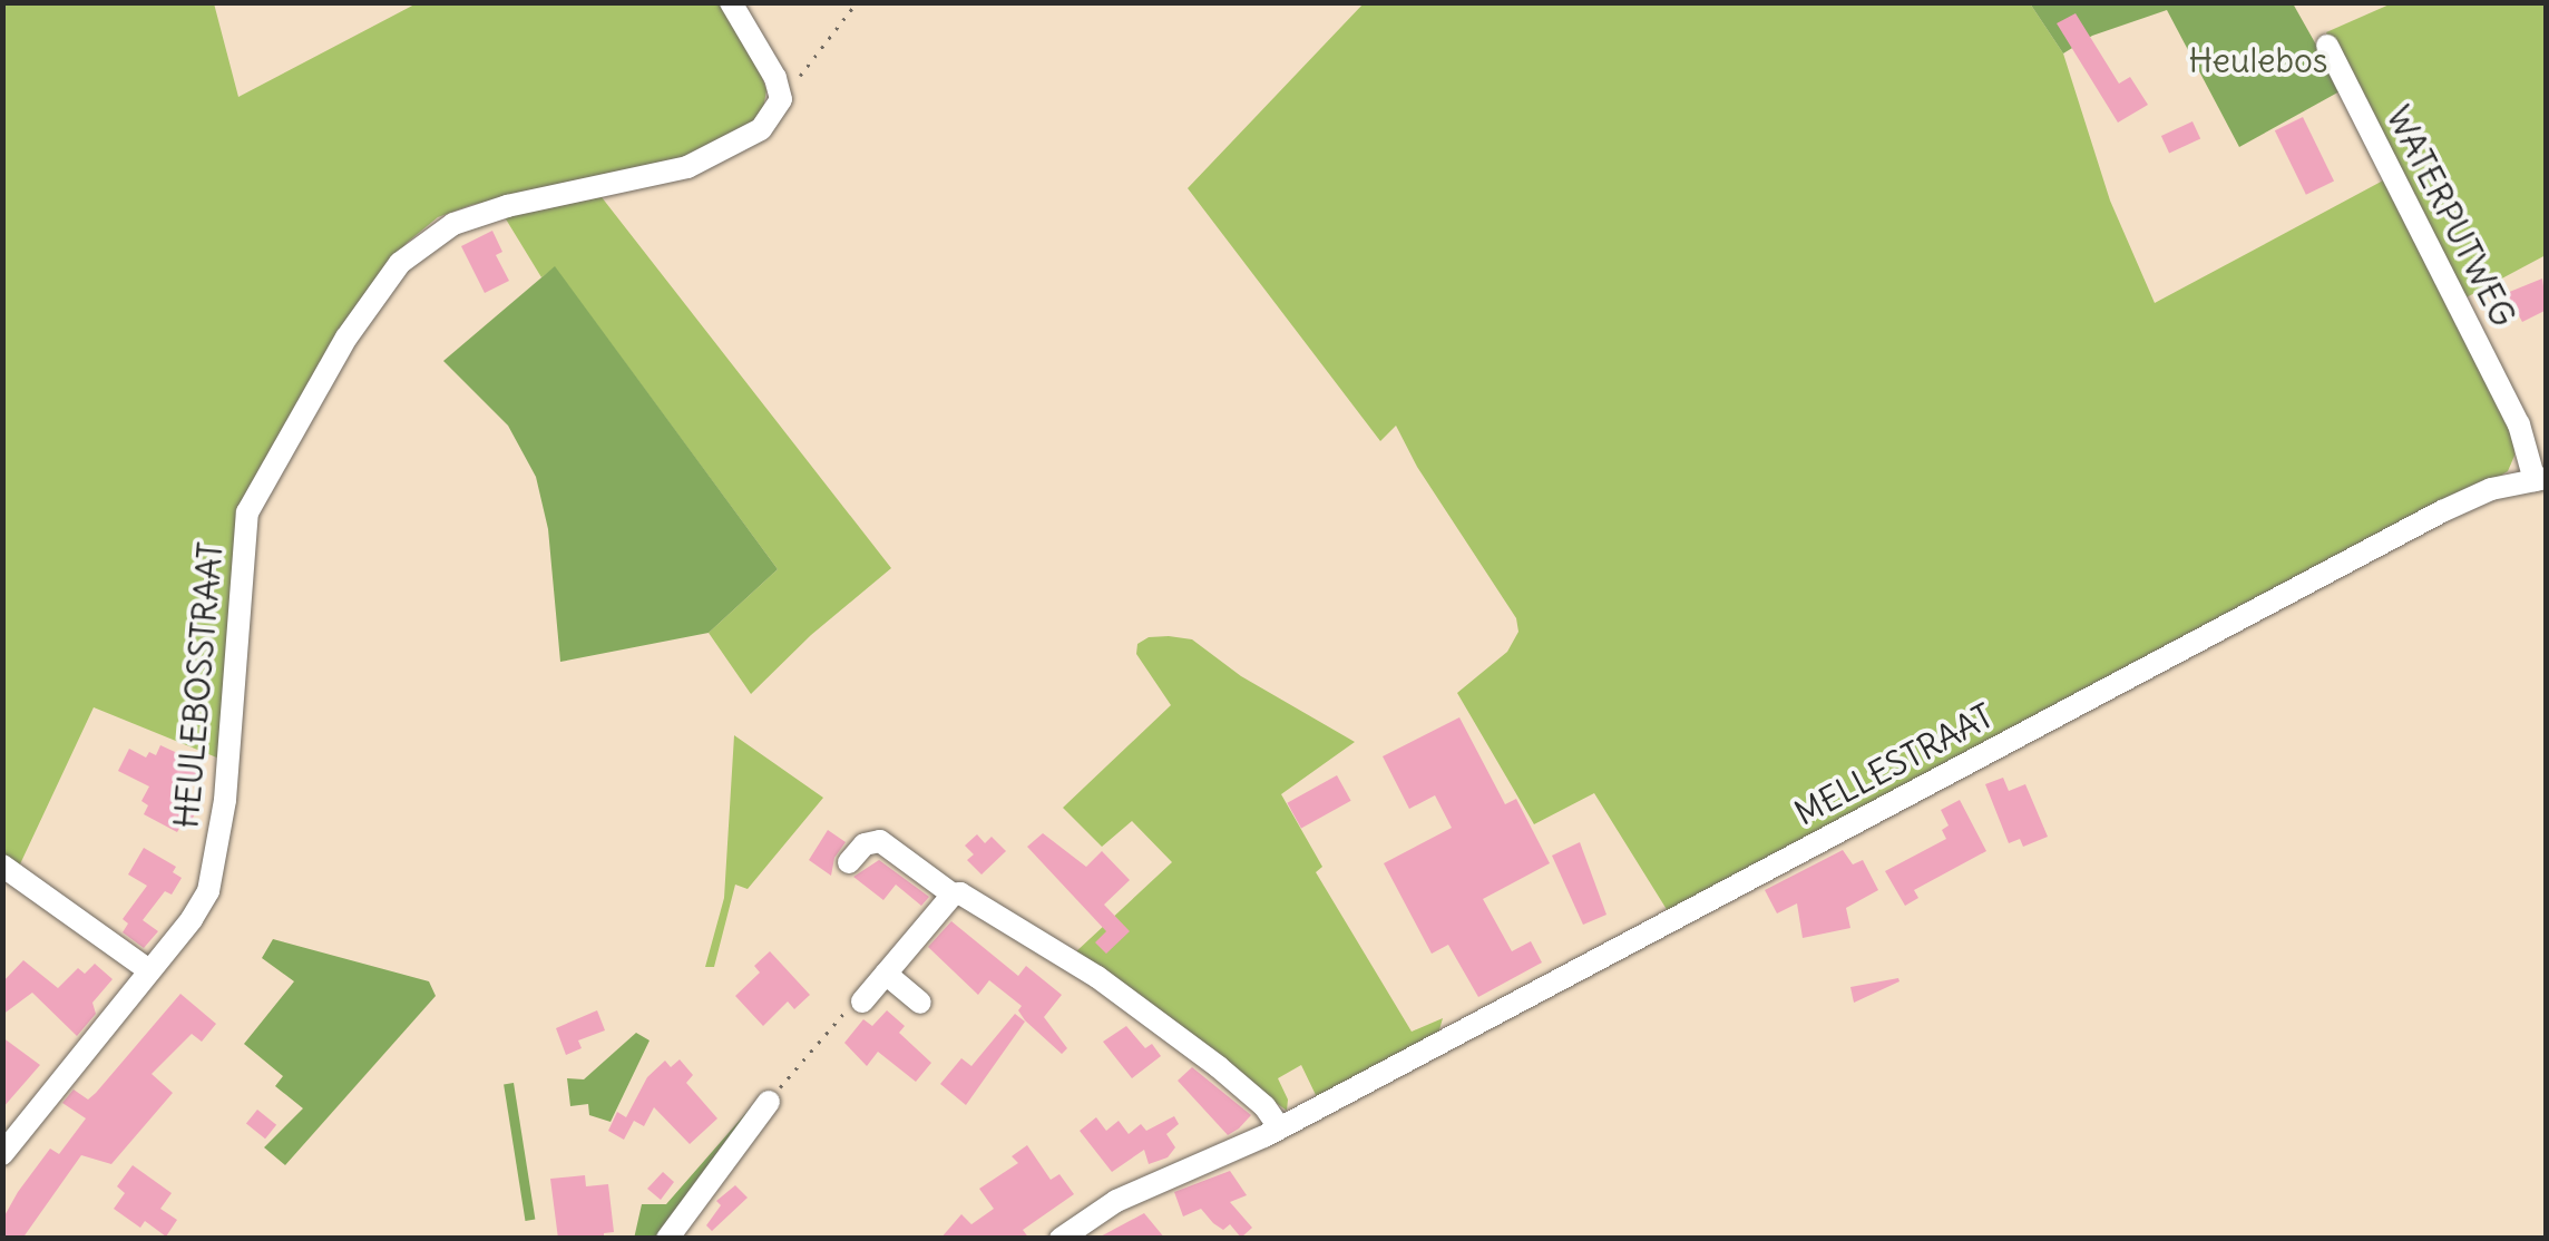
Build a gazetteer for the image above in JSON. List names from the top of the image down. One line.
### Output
{"streets":{"street":["WATERPUTWEG","HEULEBOSSTRAAT","MELLESTRAAT"]},"crossings":[["WATERPUTWEG","MELLESTRAAT"]],"parks":["Heulebos"]}
